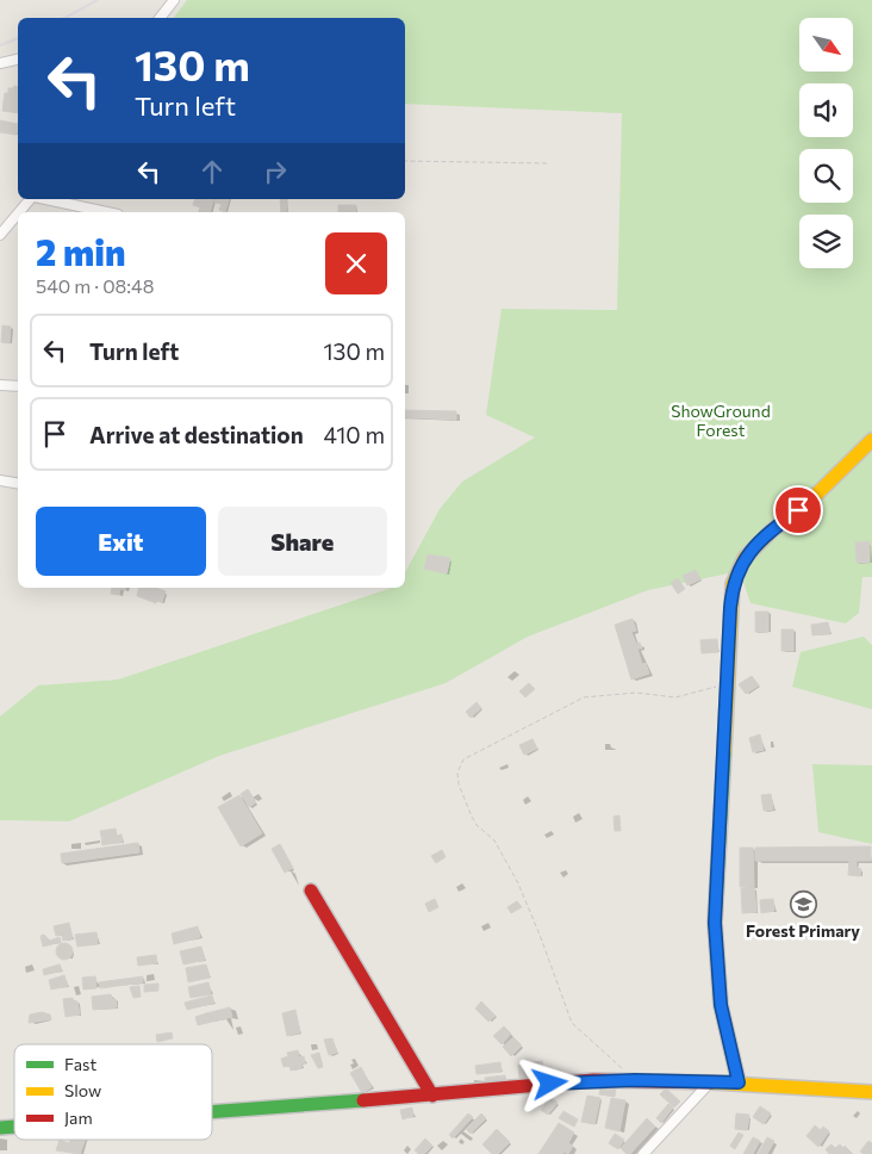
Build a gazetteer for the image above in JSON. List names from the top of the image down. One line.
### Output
{"parks":["ShowGround Forest"],"places":{"school or university":["Forest Primary"]},"legend":["Fast","Slow","Jam"],"north":"bottom right","page":{"turn":["130 m","Turn left"],"heading":["2 min","540 m · 08:48"],"list":[{"name":"Turn left","value":"130 m"},{"name":"Arrive at destination","value":"410 m"}],"buttons":["Exit","Share"]}}
